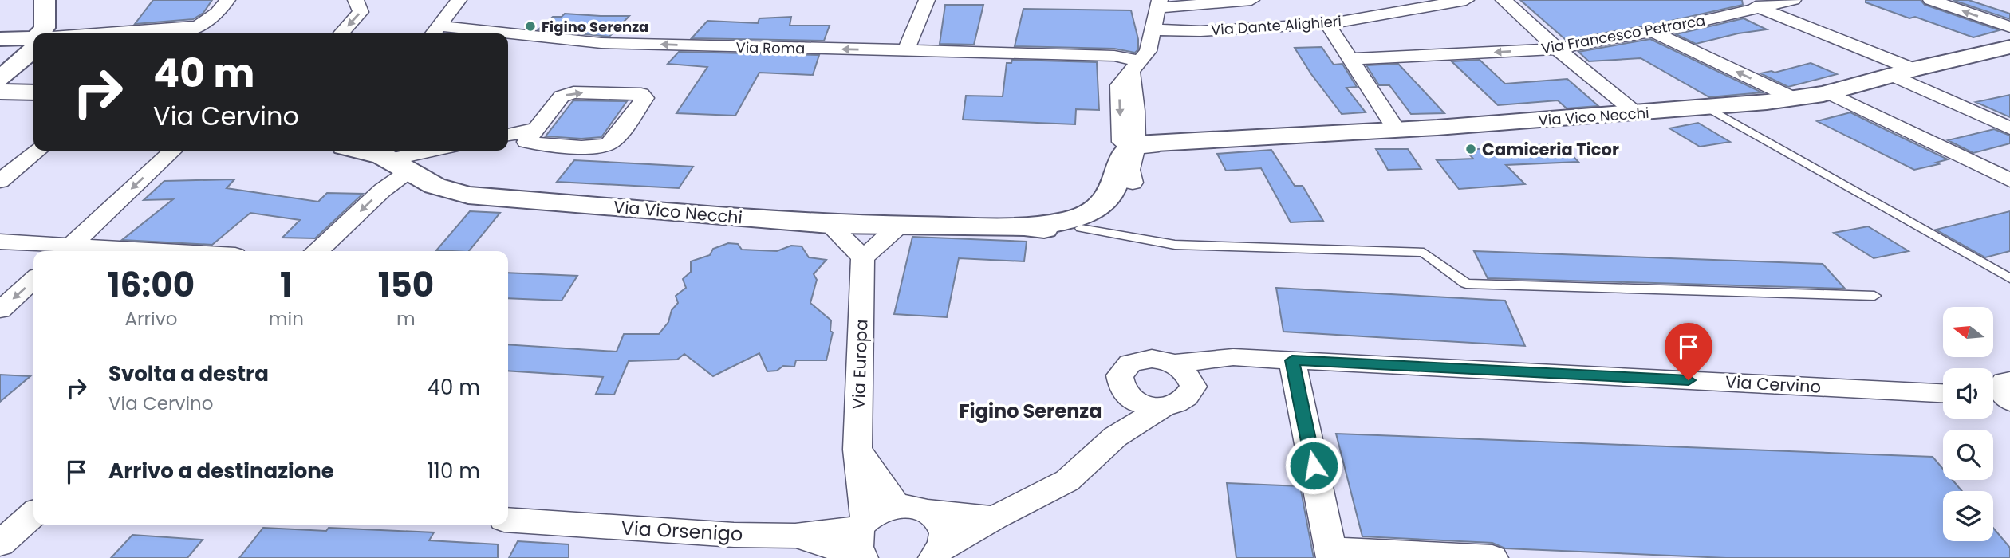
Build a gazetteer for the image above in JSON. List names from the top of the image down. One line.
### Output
{"streets":{"street":["Via Dante Alighieri","Via Francesco Petrarca","Via Roma","Via Vico Necchi","Via Europa","Via Cervino","Via Orsenigo"]},"crossings":[["Via Europa","Via Orsenigo"]],"one_way":["Via Francesco Petrarca","Via Roma"],"districts":["Figino Serenza"],"places":["Figino Serenza","Camiceria Ticor"],"north":"left","page":{"turn":["40 m","Via Cervino"],"eta":["16:00","Arrivo","1","min","150","m"],"list":[{"name":"Svolta a destra","note":"Via Cervino","value":"40 m"},{"name":"Arrivo a destinazione","value":"110 m"}]}}
